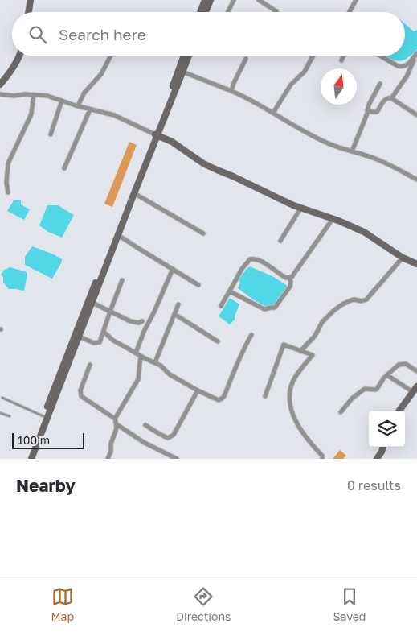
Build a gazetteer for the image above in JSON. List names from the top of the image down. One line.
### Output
{"scale_bar":"100 m","north":"top","page":{"search":"Search here","scale":"100 m","heading":["Nearby","0 results"],"nav":["Map","Directions","Saved"]}}
